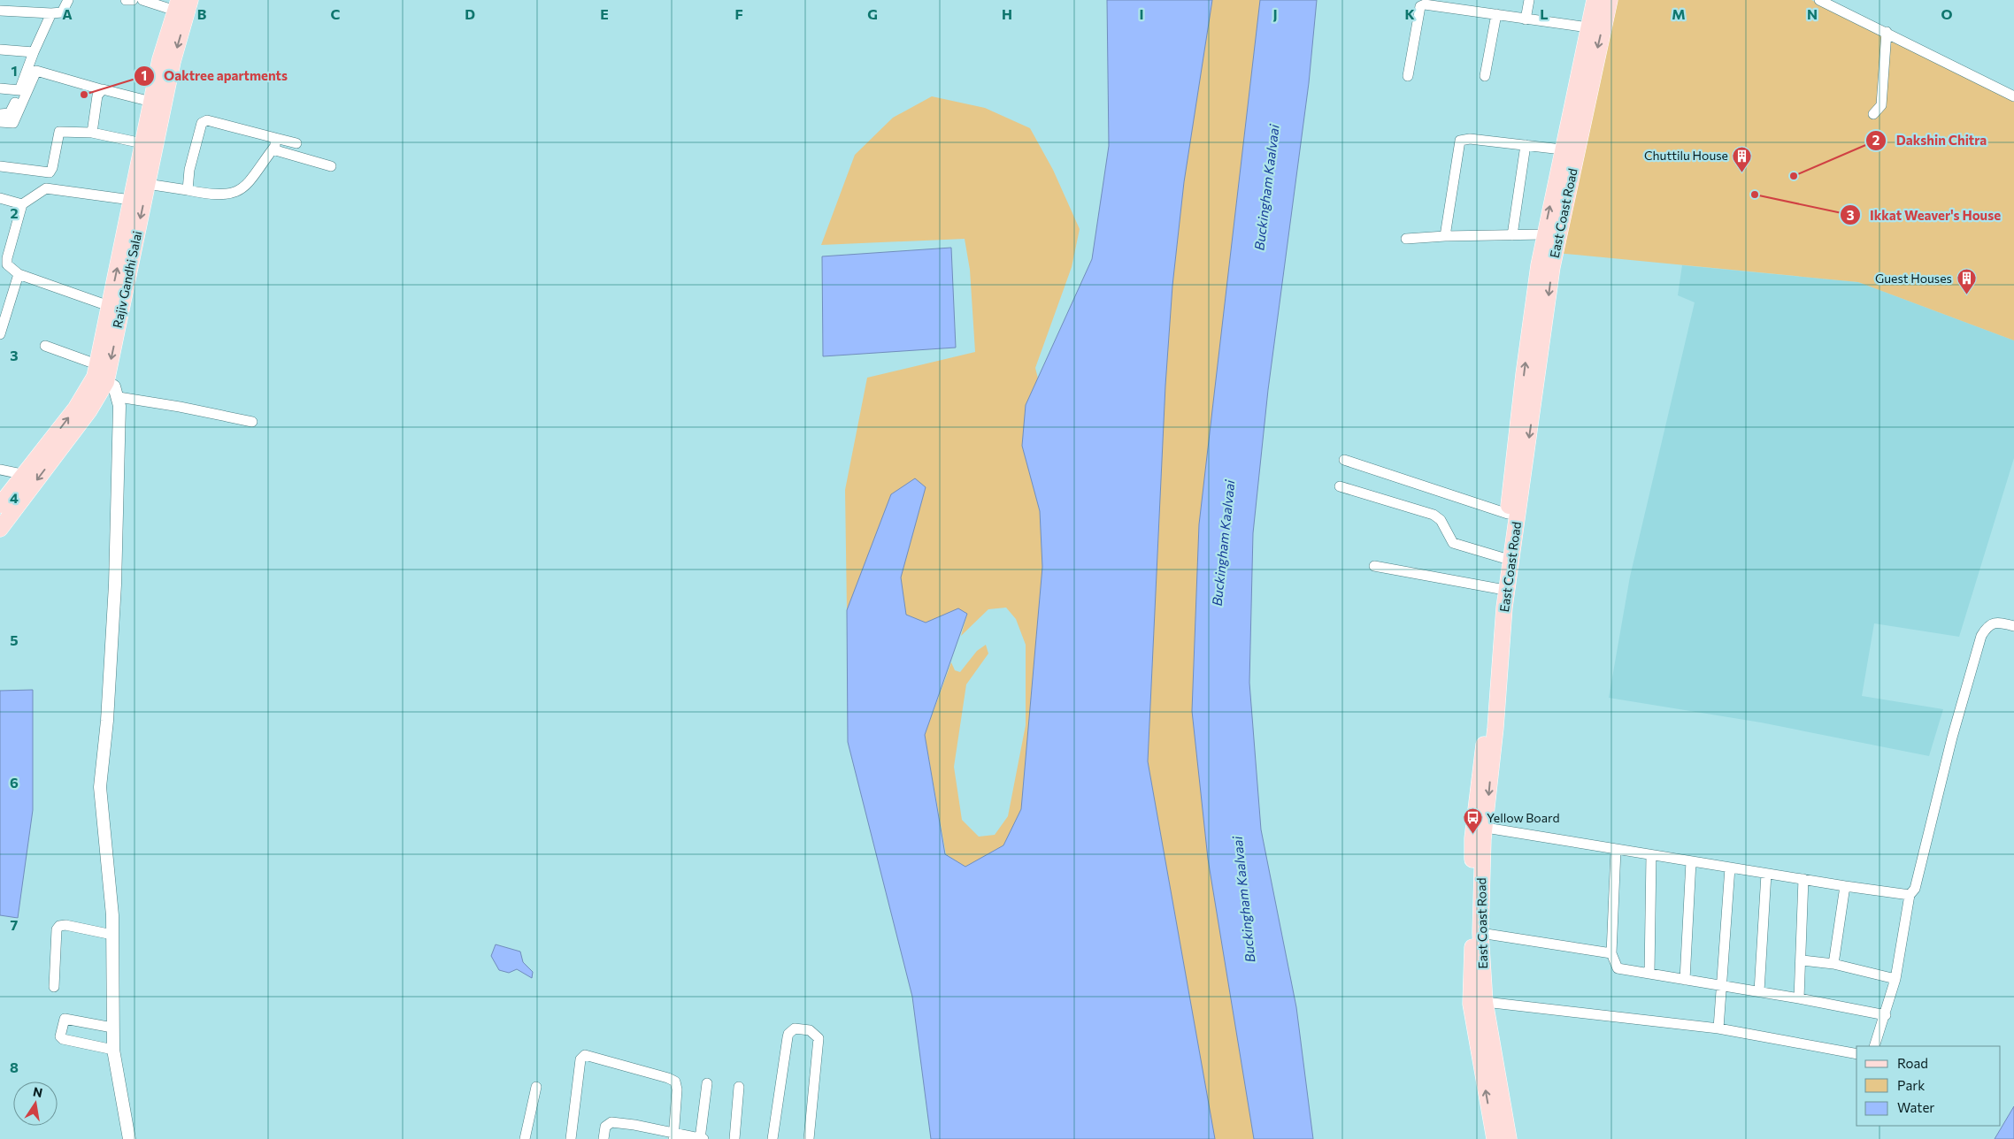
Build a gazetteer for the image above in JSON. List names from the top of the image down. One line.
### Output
{"streets":{"main road":["East Coast Road","Rajiv Gandhi Salai"]},"water":["Buckingham Kaalvaai"],"places":{"other":["Oaktree apartments","Dakshin Chitra","Ikkat Weaver's House"],"building":["Chuttilu House","Guest Houses"],"bus stop":["Yellow Board"]},"legend":["Road","Park","Water"],"north":"top","grid":{"columns":["A","B","C","D","E","F","G","H","I","J","K","L","M","N","O"],"rows":["1","2","3","4","5","6","7","8"]}}
